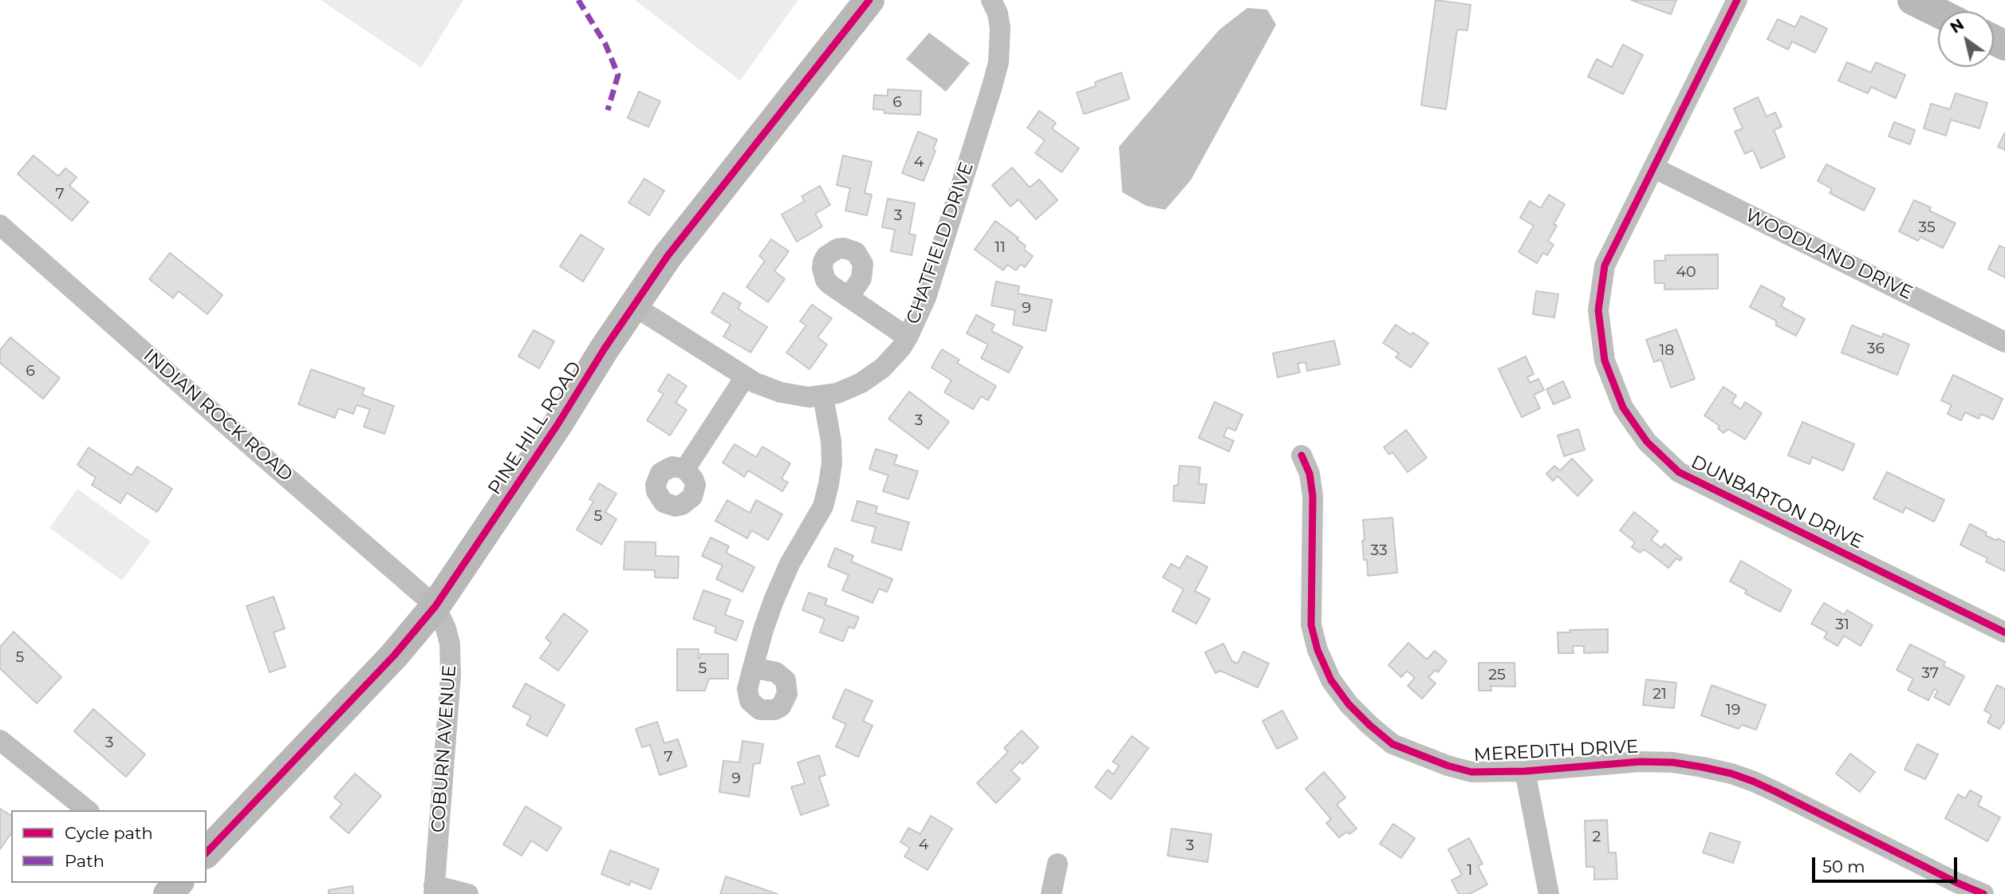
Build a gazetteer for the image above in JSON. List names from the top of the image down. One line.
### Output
{"streets":{"street":["CHATFIELD DRIVE","WOODLAND DRIVE","INDIAN ROCK ROAD","PINE HILL ROAD","DUNBARTON DRIVE","COBURN AVENUE","MEREDITH DRIVE"]},"crossings":[["CHATFIELD DRIVE","PINE HILL ROAD"],["WOODLAND DRIVE","DUNBARTON DRIVE"],["INDIAN ROCK ROAD","PINE HILL ROAD"],["INDIAN ROCK ROAD","COBURN AVENUE"],["PINE HILL ROAD","COBURN AVENUE"]],"house_numbers":["6","4","7","3","35","11","40","9","36","18","6","3","5","33","31","5","5","37","25","21","19","3","7","9","2","4","3","1"],"legend":["Cycle path","Path"],"scale_bar":"50 m","north":"top left"}
